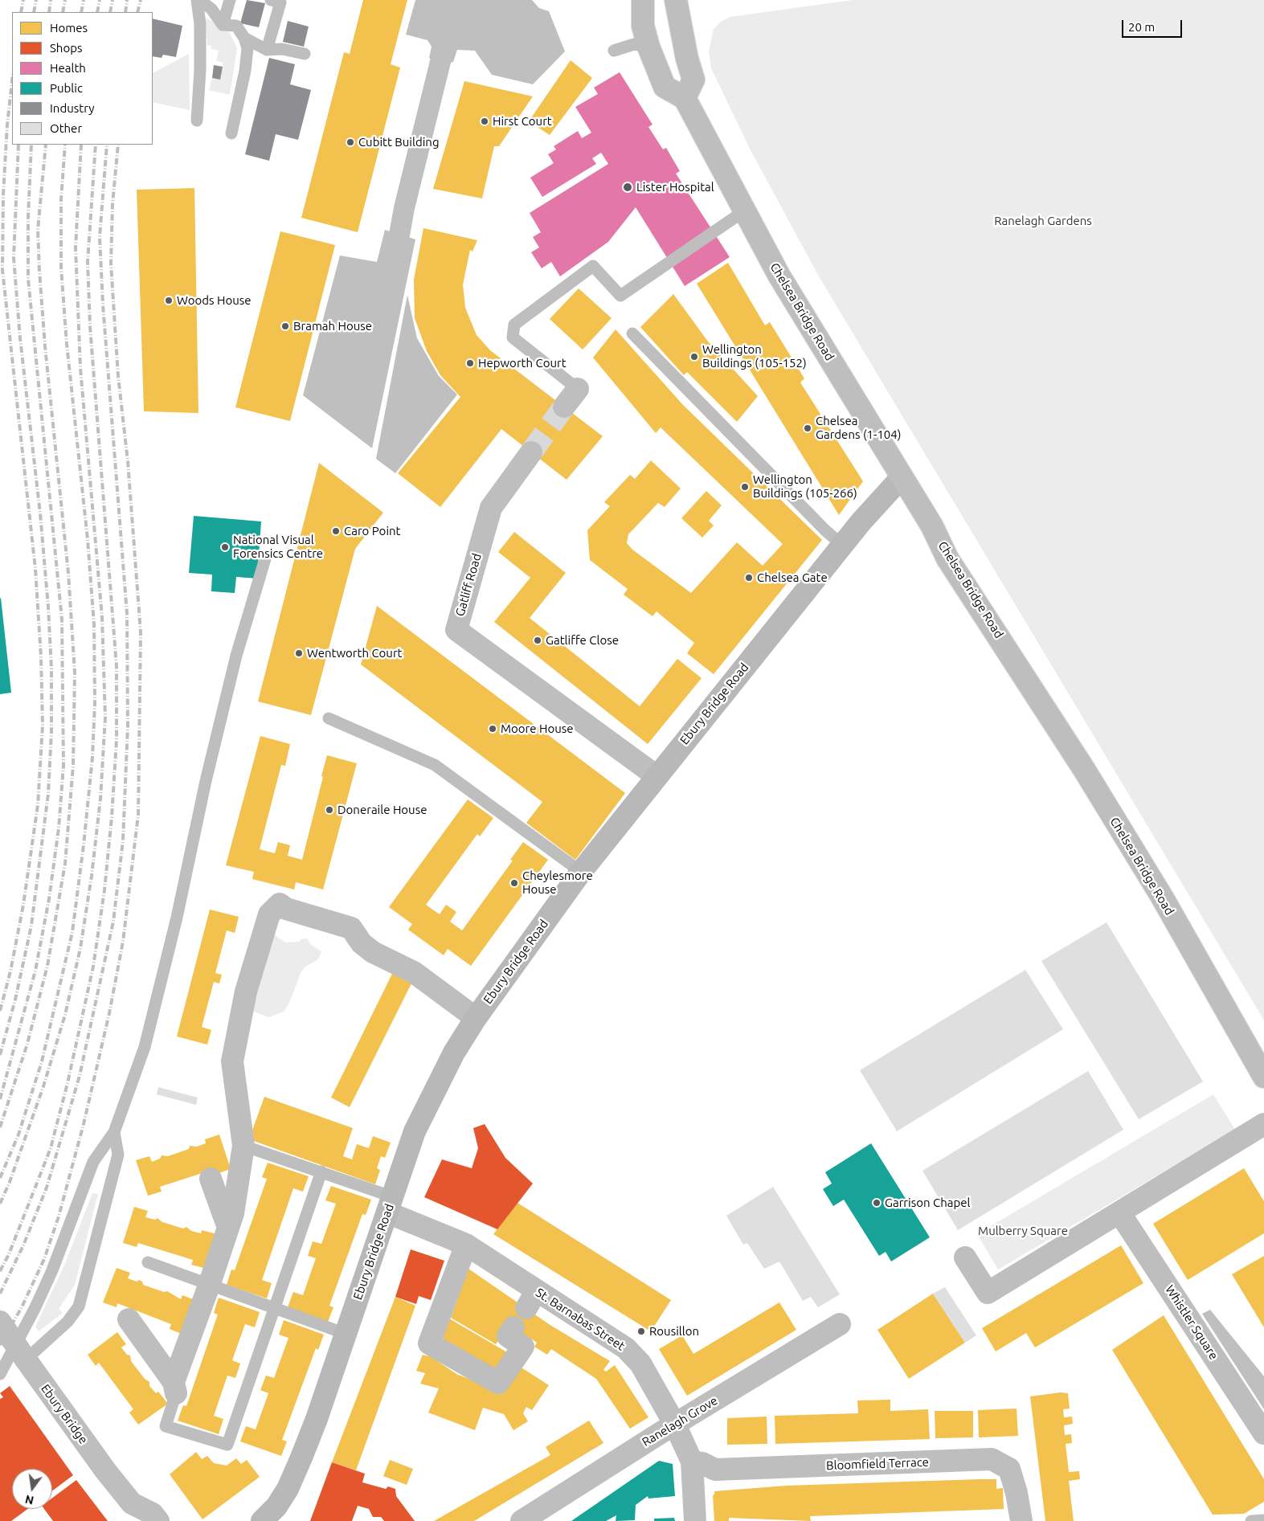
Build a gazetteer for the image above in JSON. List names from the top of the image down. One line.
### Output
{"streets":{"main road":["Ebury Bridge Road"],"street":["Chelsea Bridge Road","Gatliff Road","St. Barnabas Street","Whistler Square","Ebury Bridge","Ranelagh Grove","Bloomfield Terrace"]},"crossings":[["Chelsea Bridge Road","Ebury Bridge Road"],["Gatliff Road","Ebury Bridge Road"],["Ebury Bridge Road","St. Barnabas Street"],["St. Barnabas Street","Ranelagh Grove"],["St. Barnabas Street","Bloomfield Terrace"]],"parks":["Ranelagh Gardens","Mulberry Square"],"places":["Hirst Court","Cubitt Building","Lister Hospital","Woods House","Bramah House","Wellington Buildings (105-152)","Hepworth Court","Chelsea Gardens (1-104)","Wellington Buildings (105-266)","Caro Point","National Visual Forensics Centre","Chelsea Gate","Gatliffe Close","Wentworth Court","Moore House","Doneraile House","Cheylesmore House","Garrison Chapel","Rousillon"],"legend":["Homes","Shops","Health","Public","Industry","Other"],"scale_bar":"20 m","north":"bottom"}
